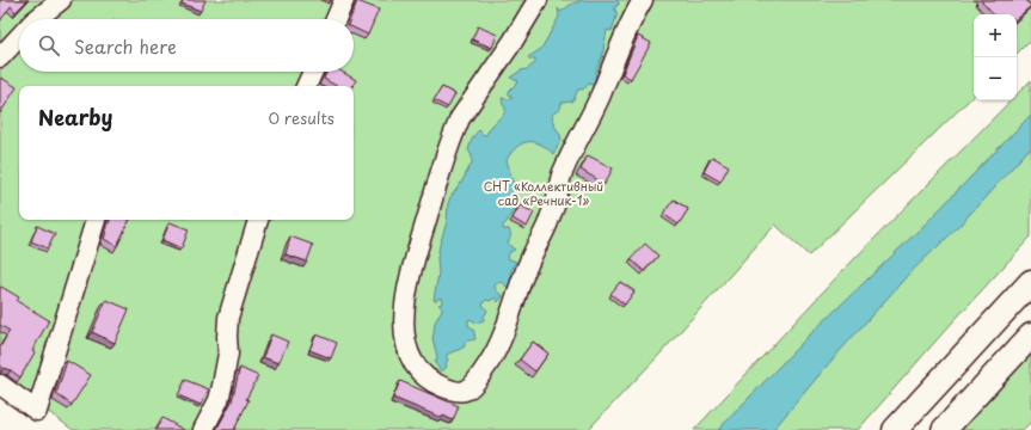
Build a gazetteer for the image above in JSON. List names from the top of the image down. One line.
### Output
{"parks":["СНТ «Коллективный сад «Речник-1»"],"page":{"map_buttons":["+","−"],"search":"Search here","heading":["Nearby","0 results"]}}
